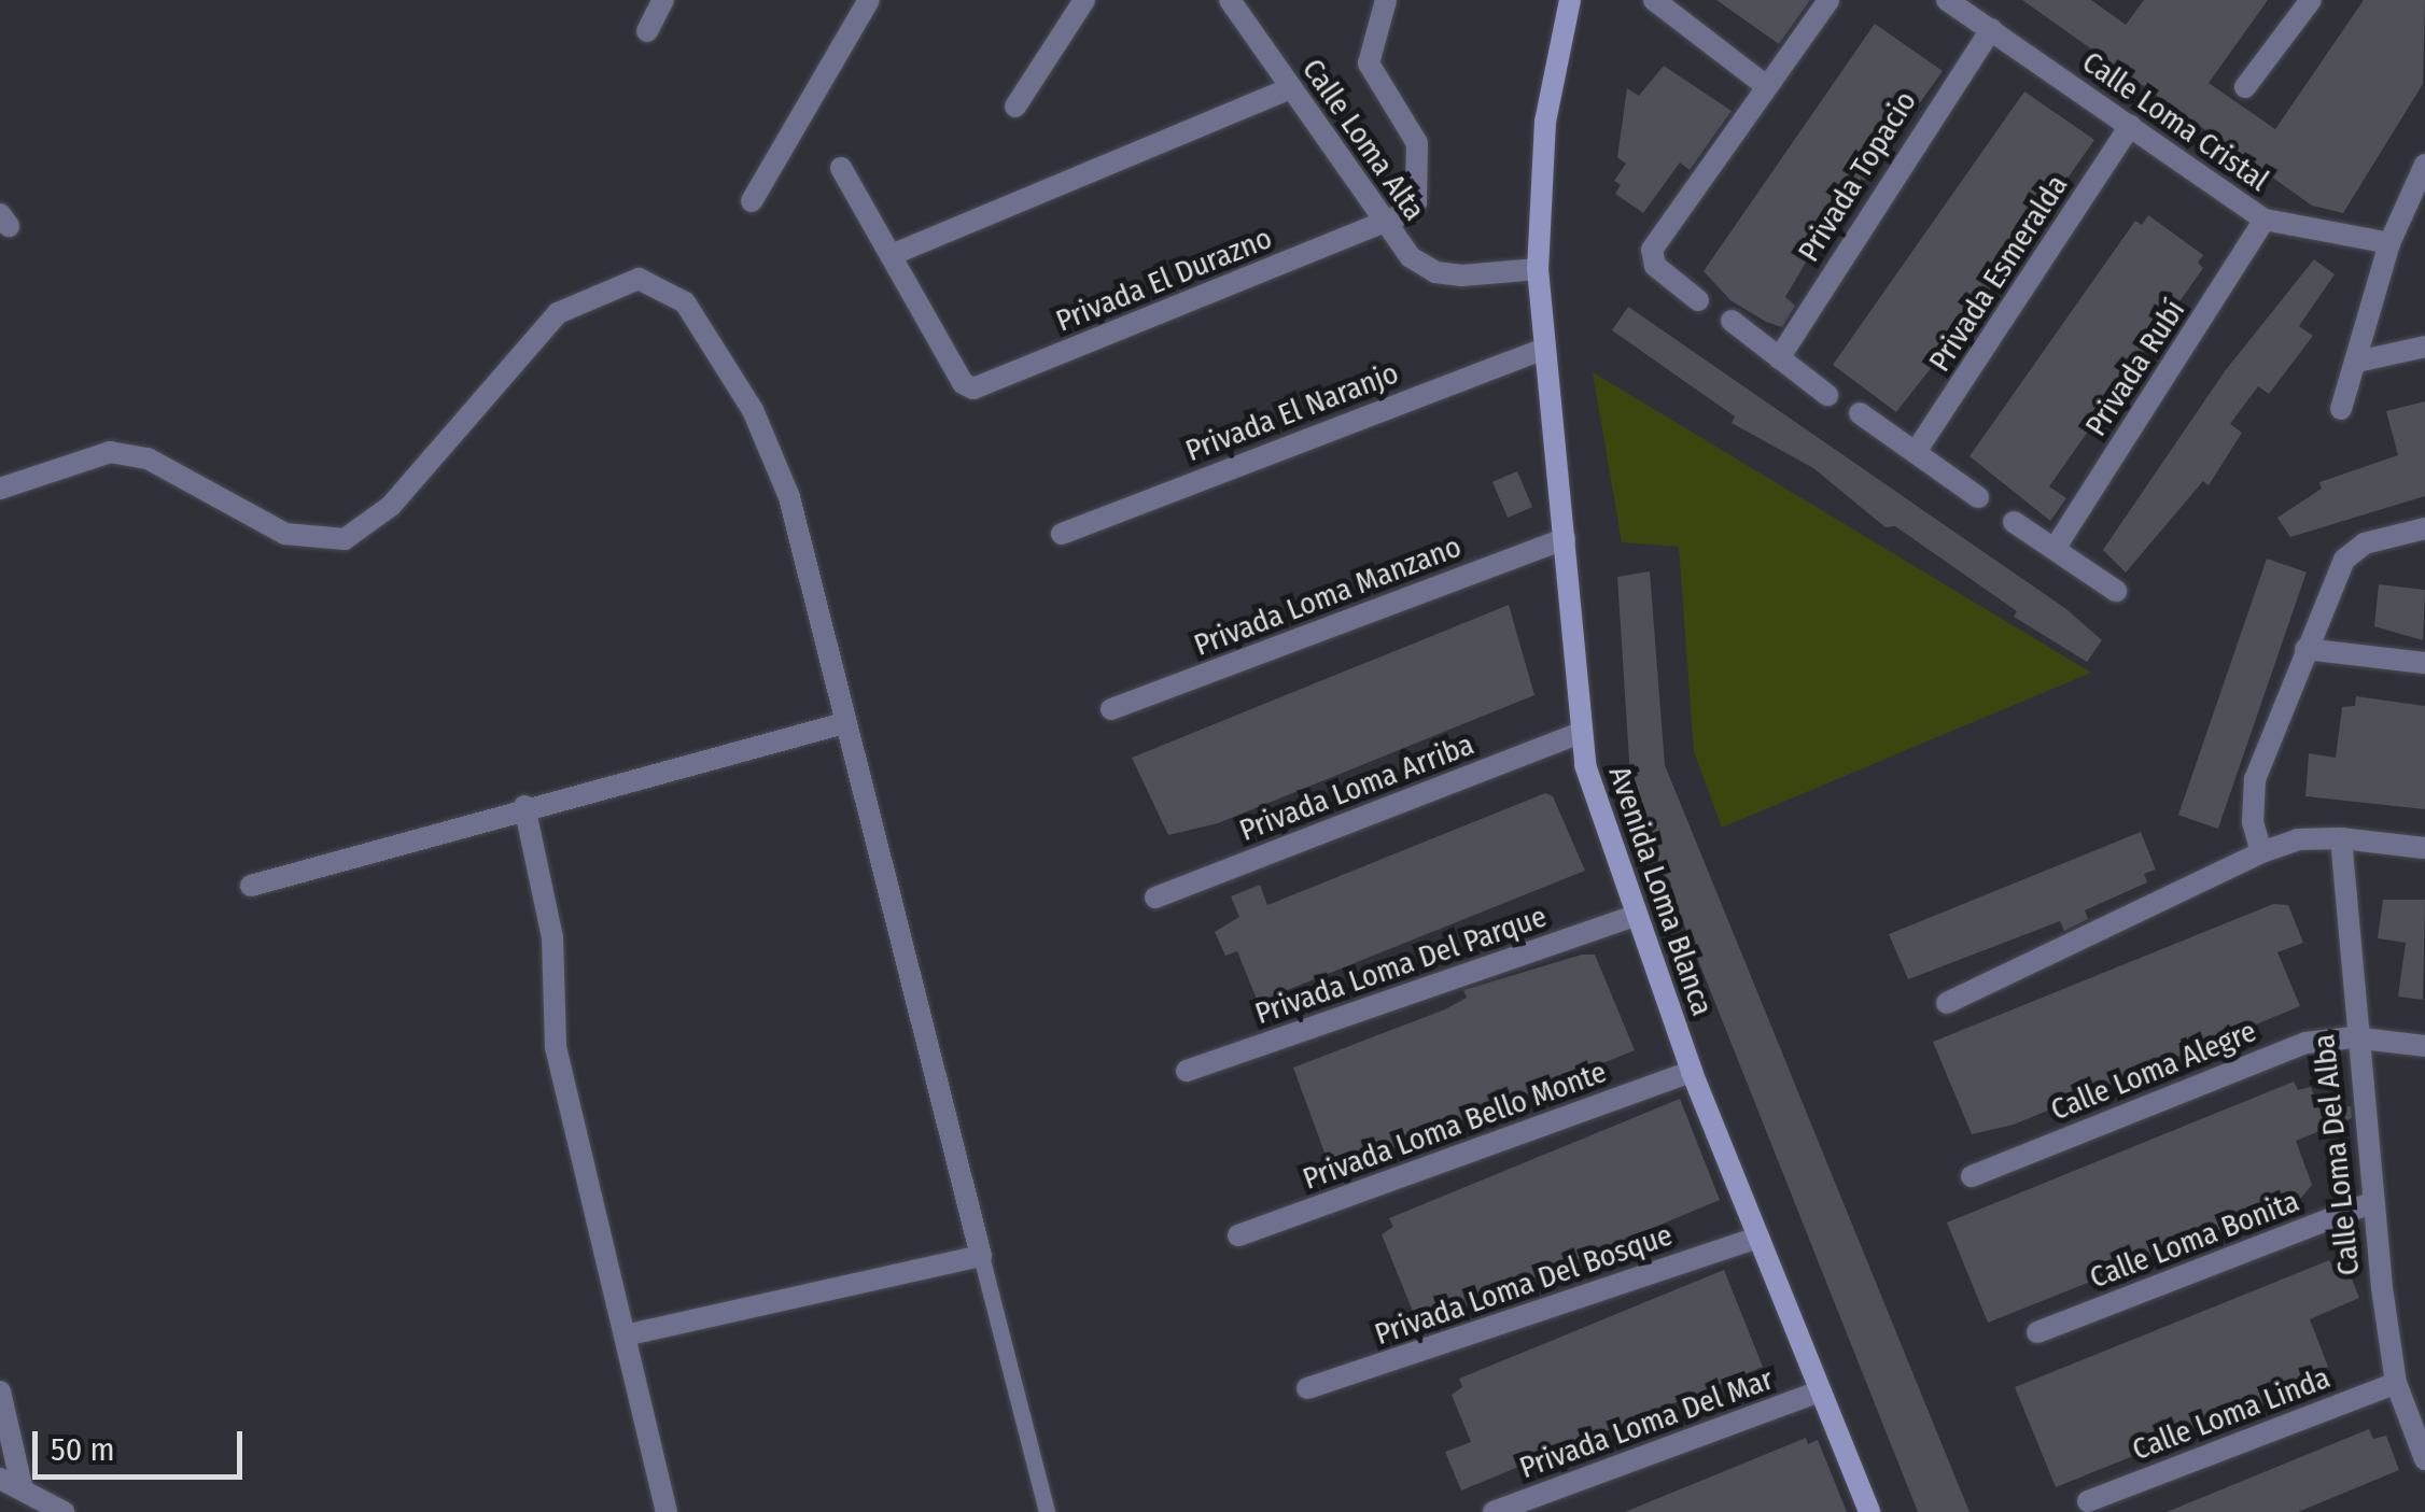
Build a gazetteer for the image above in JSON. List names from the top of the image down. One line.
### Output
{"streets":{"street":["Calle Loma Cristal","Calle Loma Alta","Privada Topacio","Privada Esmeralda","Privada El Durazno","Privada Rubí","Privada El Naranjo","Privada Loma Manzano","Privada Loma Arriba","Avenida Loma Blanca","Privada Loma Del Parque","Calle Loma Alegre","Privada Loma Bello Monte","Calle Loma Del Alba","Calle Loma Bonita","Privada Loma Del Bosque","Calle Loma Linda","Privada Loma Del Mar"]},"crossings":[["Calle Loma Cristal","Privada Topacio"],["Calle Loma Cristal","Privada Esmeralda"],["Calle Loma Cristal","Privada Rubí"],["Calle Loma Alta","Privada El Durazno"],["Calle Loma Alta","Avenida Loma Blanca"],["Privada El Naranjo","Avenida Loma Blanca"],["Privada Loma Manzano","Avenida Loma Blanca"],["Privada Loma Arriba","Avenida Loma Blanca"],["Avenida Loma Blanca","Privada Loma Del Parque"],["Avenida Loma Blanca","Privada Loma Bello Monte"],["Avenida Loma Blanca","Privada Loma Del Bosque"],["Avenida Loma Blanca","Privada Loma Del Mar"],["Calle Loma Alegre","Calle Loma Del Alba"],["Calle Loma Del Alba","Calle Loma Bonita"],["Calle Loma Del Alba","Calle Loma Linda"]],"scale_bar":"50 m"}
